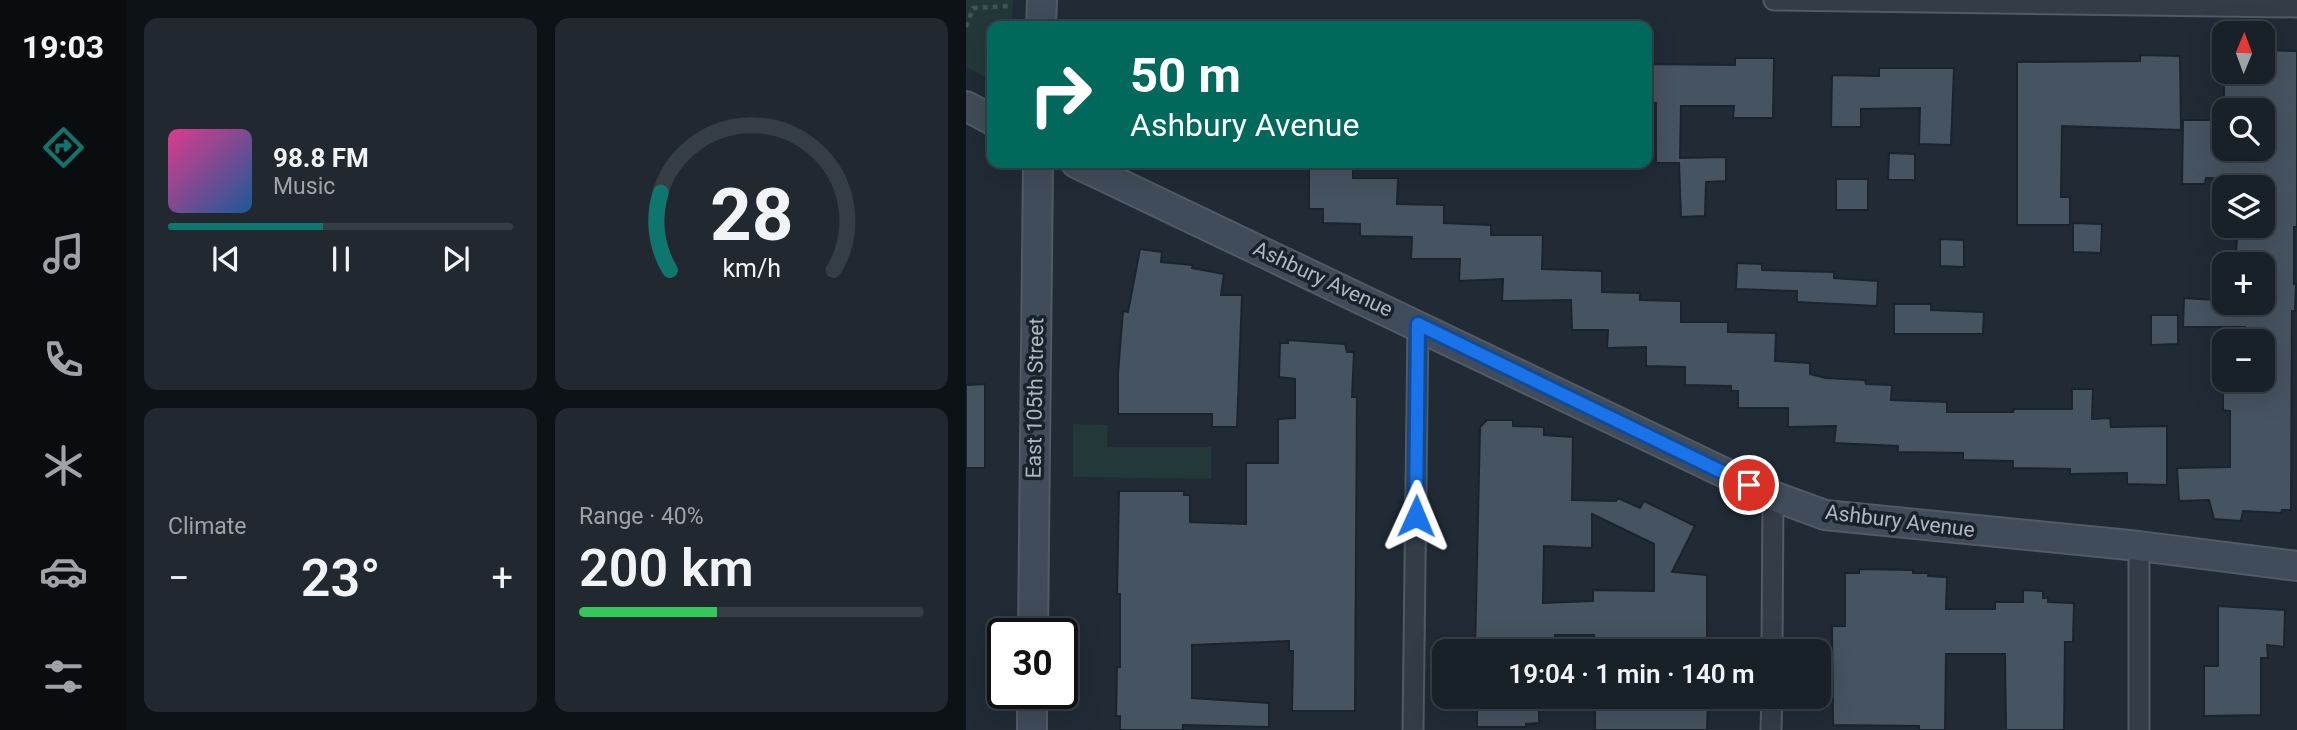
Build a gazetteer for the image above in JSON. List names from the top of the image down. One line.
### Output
{"streets":{"street":["Ashbury Avenue","East 105th Street"]},"north":"top","page":{"tabs":"19:03","map_buttons":["+","−"],"turn":["50 m","Ashbury Avenue"],"song":["98.8 FM","Music"],"tile":["Climate",["Range · 40%","200 km"]],"heat":["−","23°","+"],"limit":"30","trip":"19:04 · 1 min · 140 m","gauge":["28","km/h"]}}
